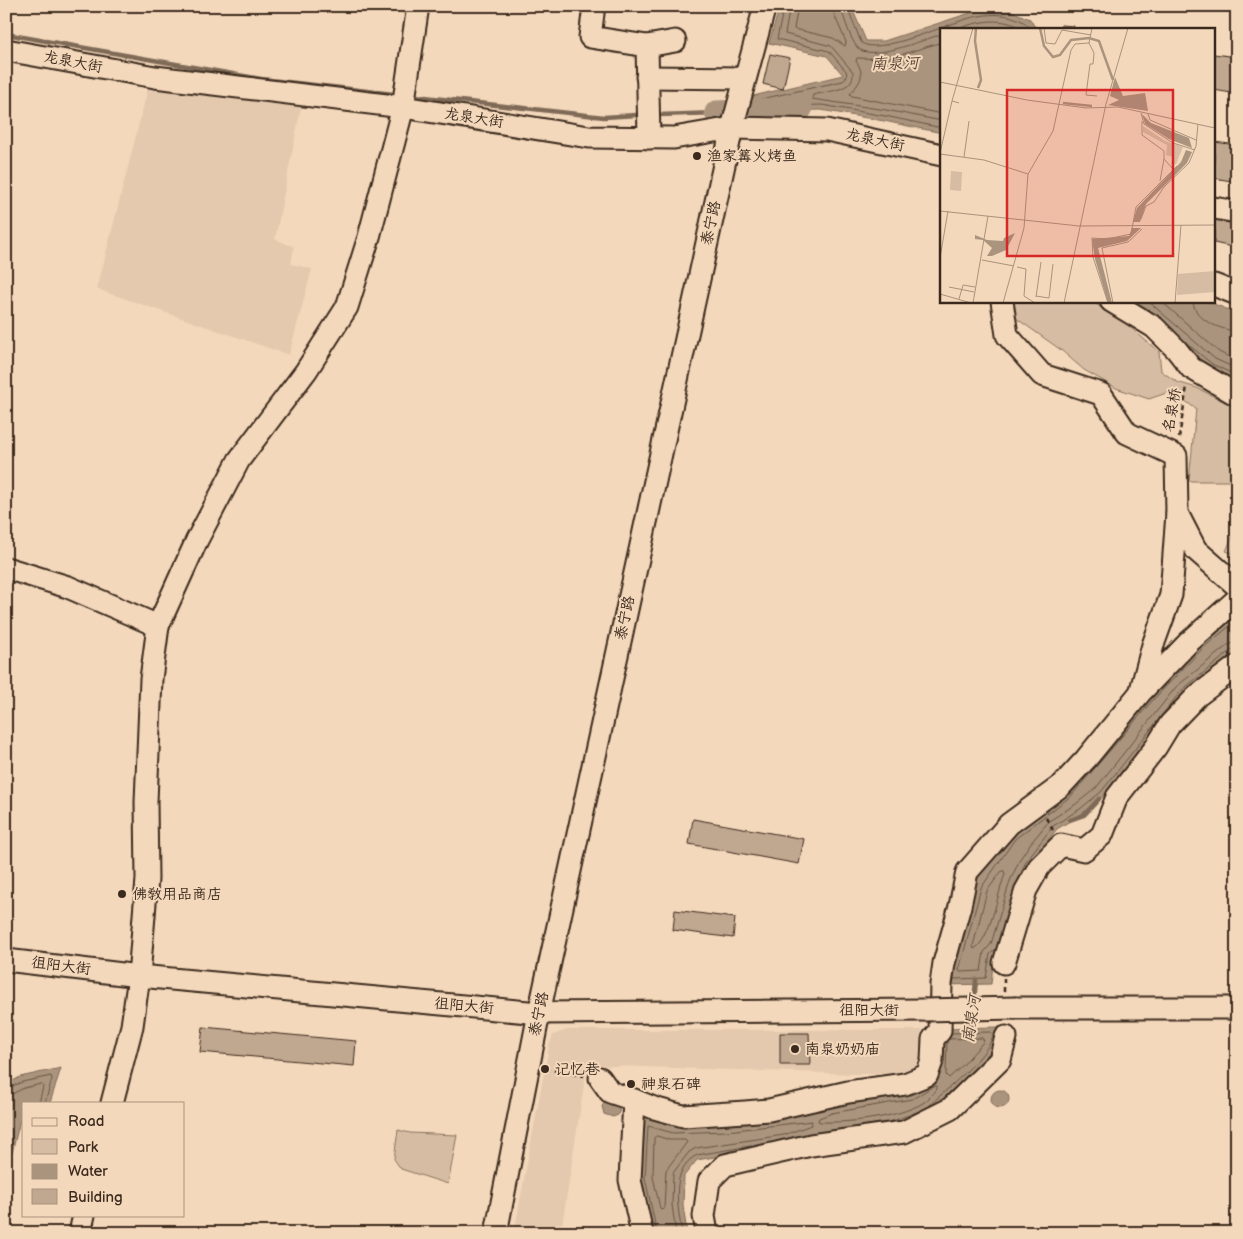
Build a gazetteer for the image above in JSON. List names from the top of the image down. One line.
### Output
{"streets":{"street":["龙泉大街","泰宁路","徂阳大街"],"path":["名泉桥"]},"crossings":[["龙泉大街","泰宁路"],["泰宁路","徂阳大街"]],"water":["南泉河"],"places":["渔家篝火烤鱼","佛教用品商店","南泉奶奶庙","记忆巷","神泉石碑"],"legend":["Road","Park","Water","Building"]}
